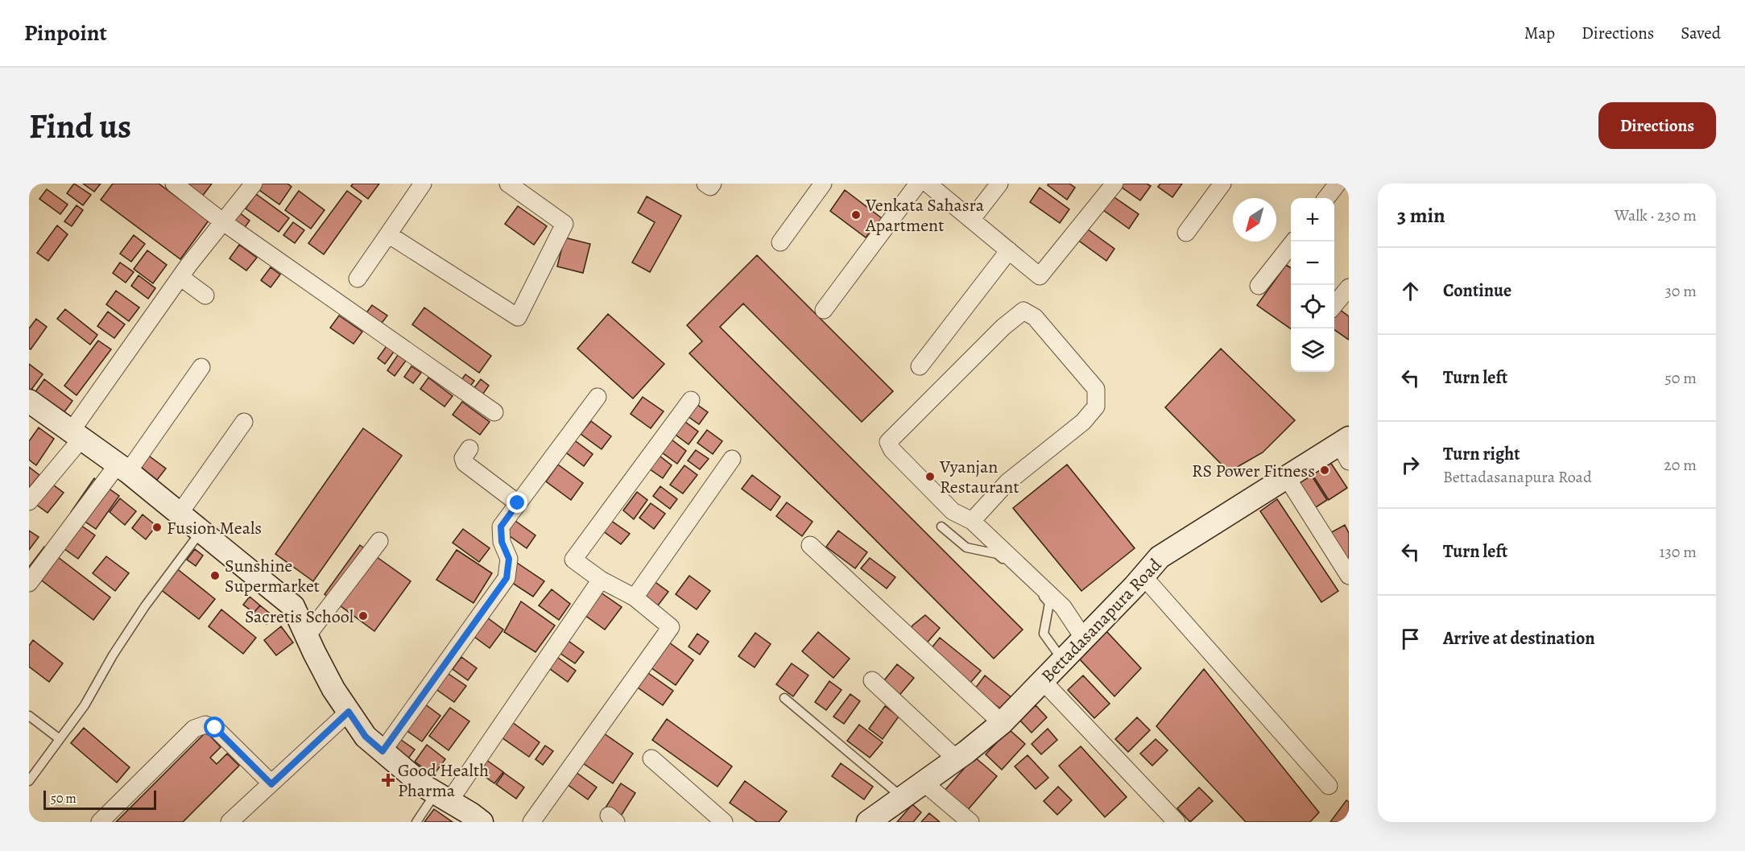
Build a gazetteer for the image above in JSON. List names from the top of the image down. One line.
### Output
{"streets":{"street":["Bettadasanapura Road"]},"places":{"other":["Venkata Sahasra Apartment","RS Power Fitness","Vyanjan Restaurant","Fusion Meals","Sunshine Supermarket","Sacretis School"],"health":["Good Health Pharma"]},"scale_bar":"50 m","north":"bottom left","page":{"header":"Pinpoint","nav":["Map","Directions","Saved"],"buttons":"Directions","title":"Find us","heading":["3 min","Walk · 230 m"],"map_buttons":["+","−"],"list":[["Continue","30 m"],["Turn left","50 m"],["Turn right","Bettadasanapura Road","20 m"],["Turn left","130 m"],"Arrive at destination"],"scale":"50 m"}}
